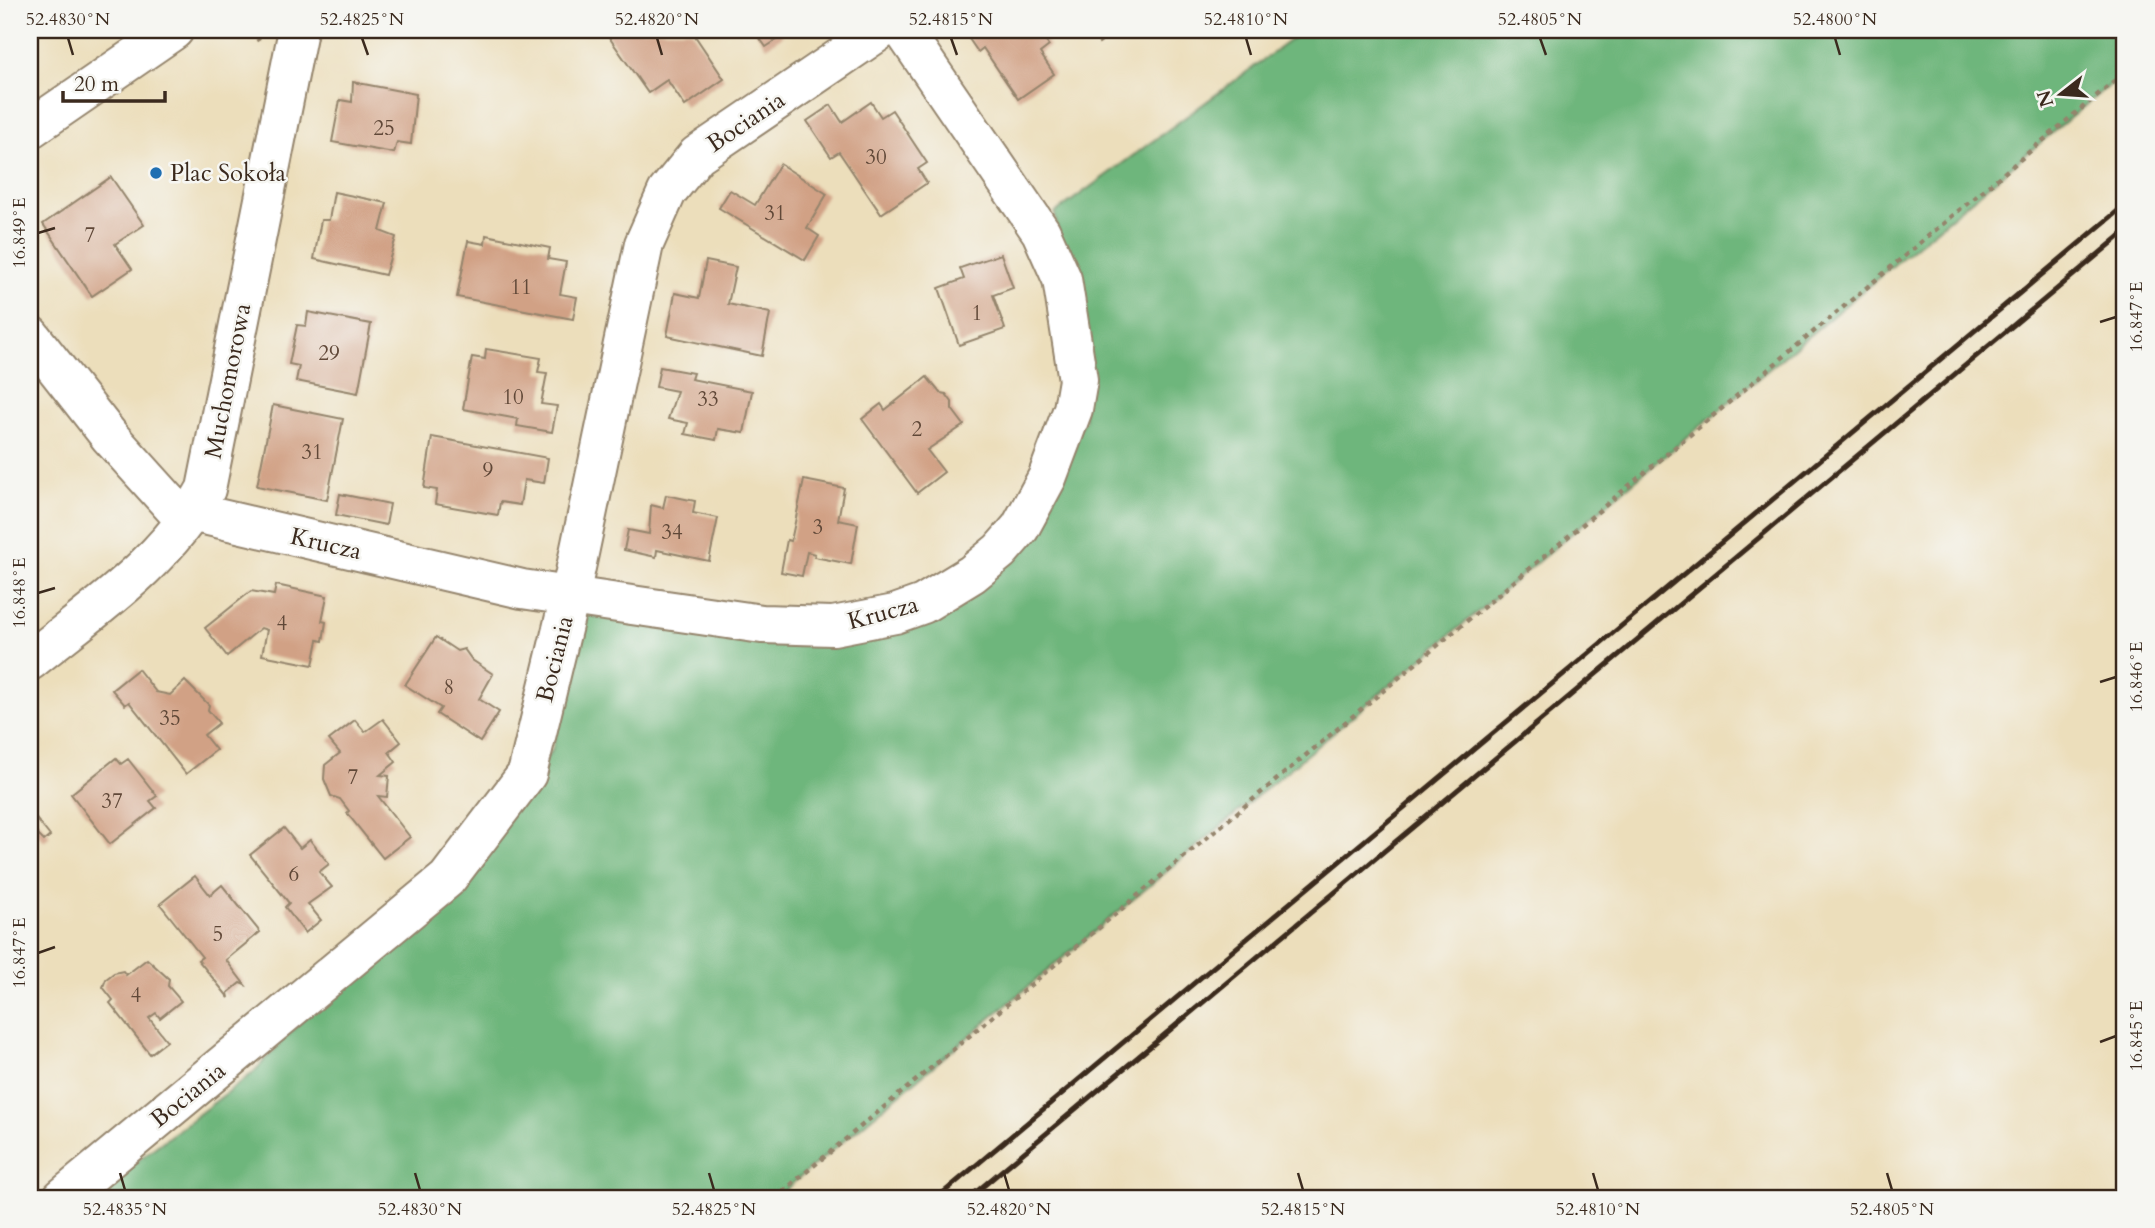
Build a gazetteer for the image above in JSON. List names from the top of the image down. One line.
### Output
{"streets":{"street":["Bociania","Muchomorowa","Krucza"]},"crossings":[["Bociania","Krucza"],["Muchomorowa","Krucza"]],"places":["Plac Sokoła"],"house_numbers":["25","30","31","7","11","1","29","10","33","2","31","9","3","34","4","8","35","7","37","6","5","4"],"scale_bar":"20 m","north":"left","coordinates":["52.4830°N","52.4825°N","52.4820°N","52.4815°N","52.4810°N","52.4805°N","52.4800°N","16.849°E","16.847°E","16.848°E","16.846°E","16.845°E","52.4835°N"]}
